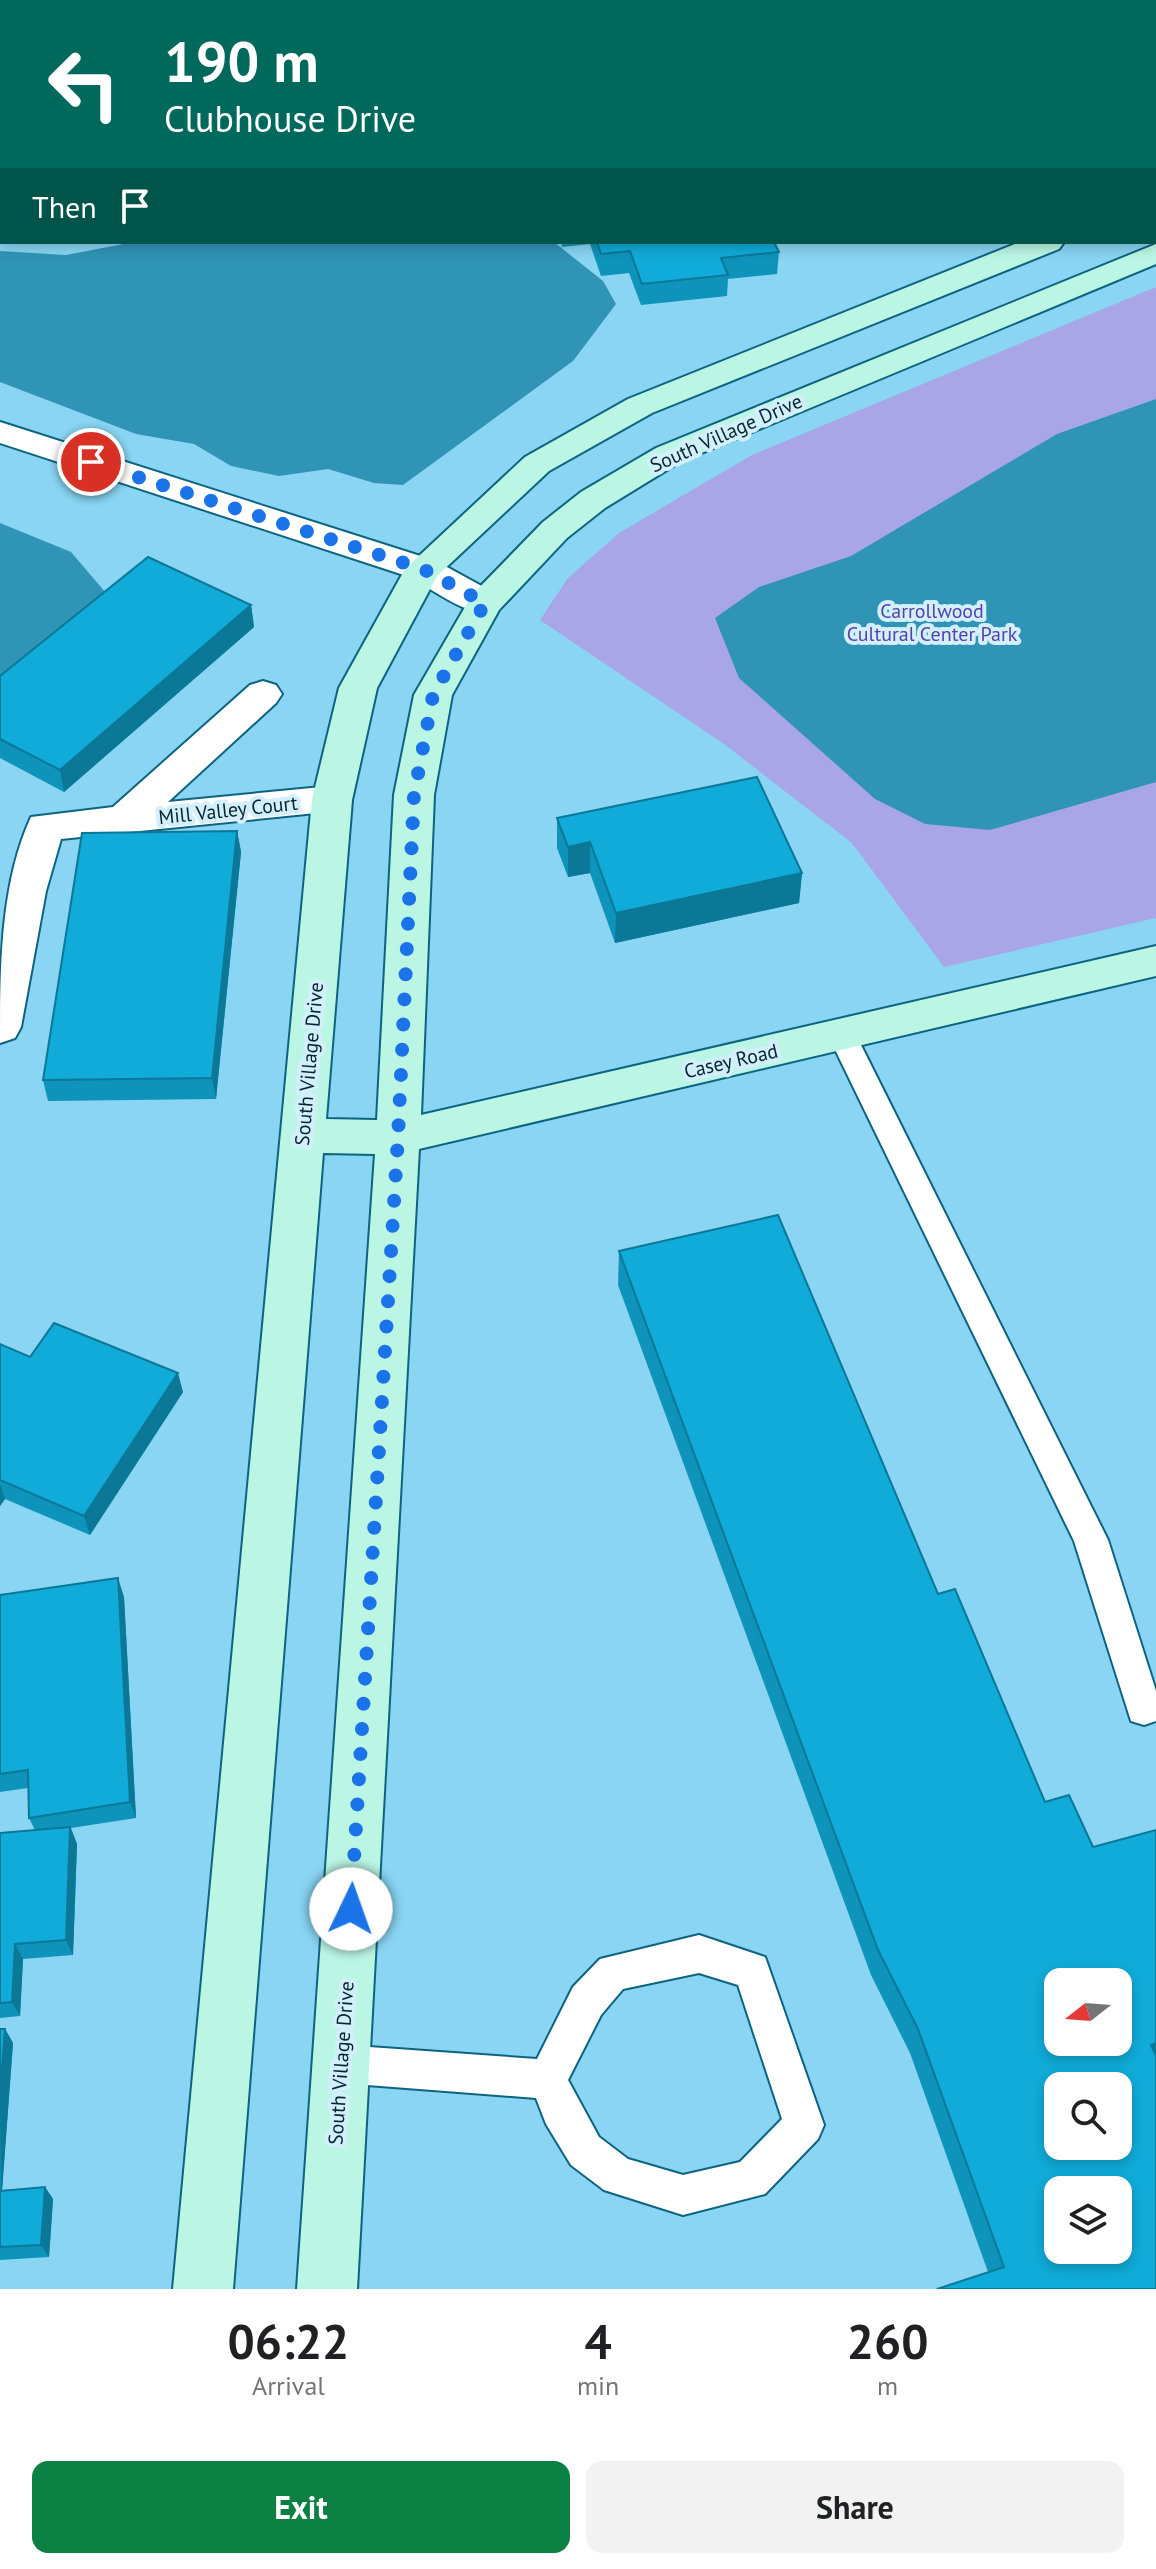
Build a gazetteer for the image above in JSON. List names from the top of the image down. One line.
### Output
{"streets":{"street":["South Village Drive","Mill Valley Court","Casey Road"]},"crossings":[["South Village Drive","Mill Valley Court"],["South Village Drive","Casey Road"]],"parks":["Carrollwood Cultural Center Park"],"north":"left","page":{"turn":["190 m","Clubhouse Drive"],"then":"Then","eta":["06:22","Arrival","4","min","260","m"],"buttons":["Exit","Share"]}}
